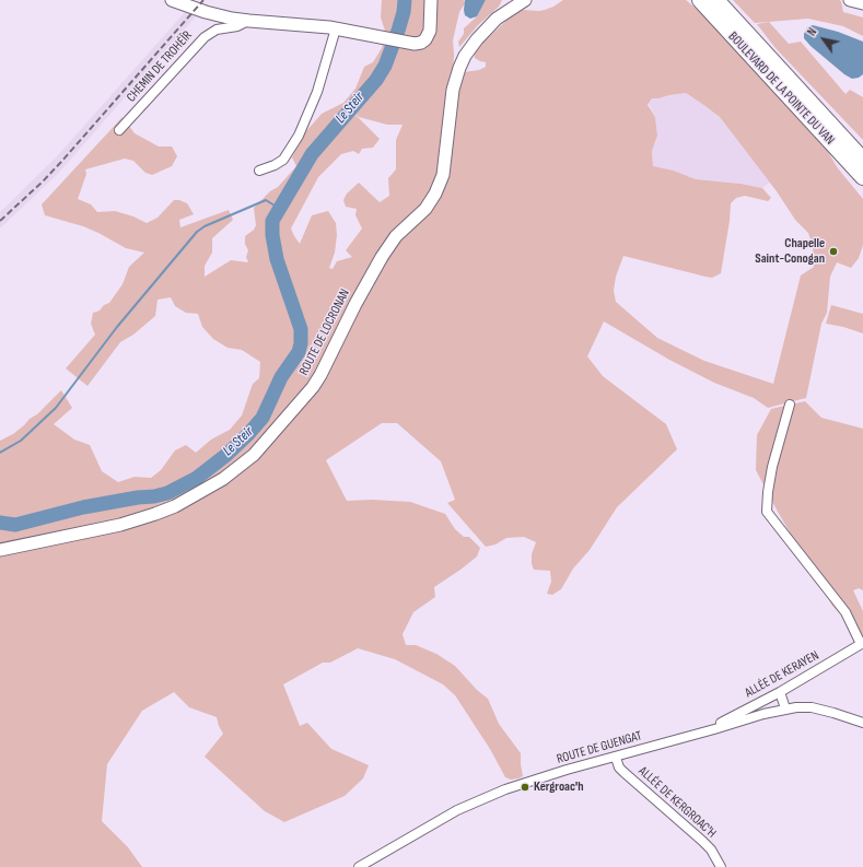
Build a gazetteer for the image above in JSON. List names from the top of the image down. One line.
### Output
{"streets":{"highway":["BOULEVARD DE LA POINTE DU VAN"],"street":["CHEMIN DE TROHÉÎR","ROUTE DE LOCRONAN","ALLÉE DE KERAYEN","ROUTE DE GUENGAT","ALLÉE DE KERGROAC'H"]},"crossings":[["ALLÉE DE KERAYEN","ROUTE DE GUENGAT"],["ROUTE DE GUENGAT","ALLÉE DE KERGROAC'H"]],"water":["Le Steir"],"places":["Chapelle Saint-Conogan","Kergroac'h"],"north":"top left"}
